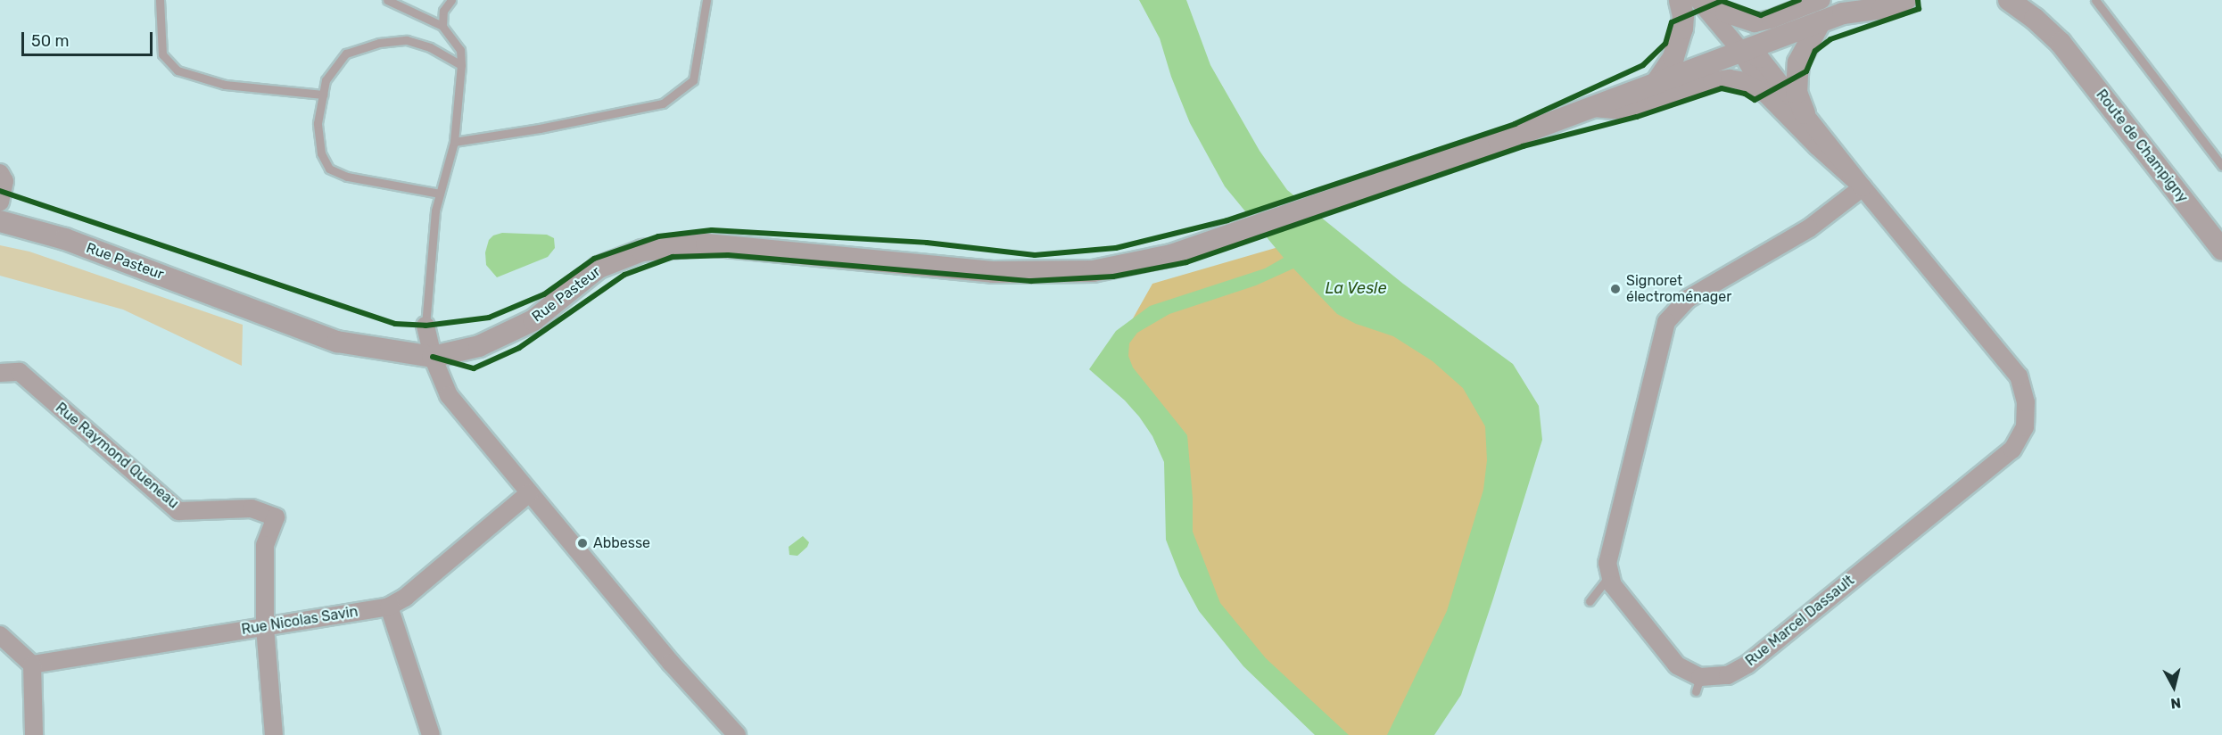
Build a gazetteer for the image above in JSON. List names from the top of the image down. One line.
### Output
{"streets":{"street":["Route de Champigny","Rue Pasteur","Rue Raymond Queneau","Rue Nicolas Savin","Rue Marcel Dassault"]},"crossings":[["Rue Pasteur","Rue Marcel Dassault"],["Rue Raymond Queneau","Rue Nicolas Savin"]],"water":["La Vesle"],"places":["Signoret électroménager","Abbesse"],"scale_bar":"50 m","north":"bottom"}
